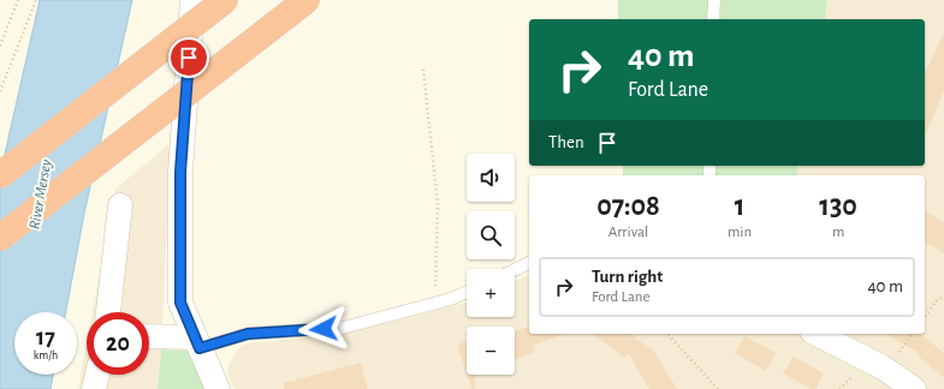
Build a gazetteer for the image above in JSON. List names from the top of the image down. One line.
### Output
{"water":["River Mersey"],"page":{"turn":["40 m","Ford Lane"],"then":"Then","map_buttons":["+","−"],"eta":["07:08","Arrival","1","min","130","m"],"list":[{"name":"Turn right","note":"Ford Lane","value":"40 m"}],"speed":"17 km/h","limit":"20"}}
